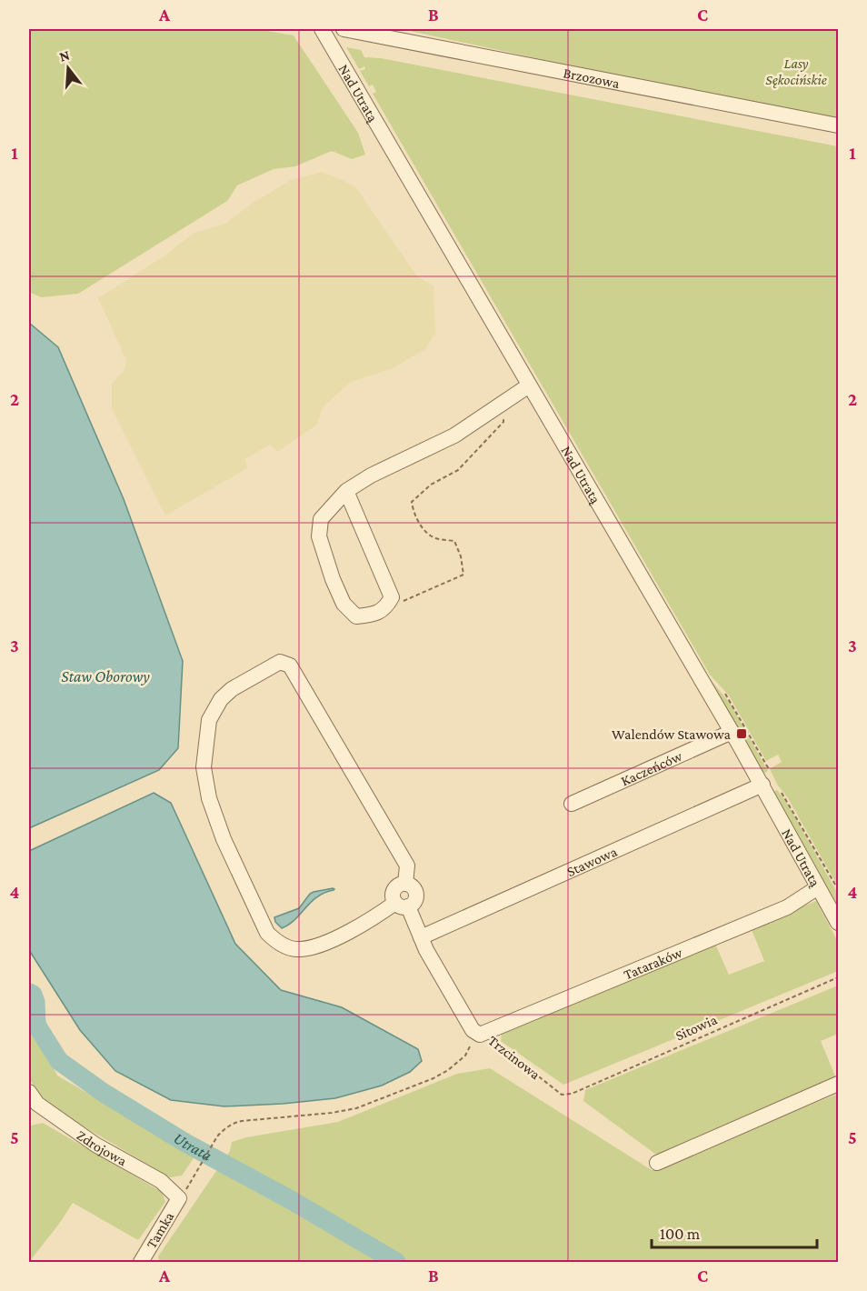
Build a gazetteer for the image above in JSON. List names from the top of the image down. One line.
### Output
{"streets":{"street":["Brzozowa","Nad Utratą","Kaczeńców","Stawowa","Tataraków","Trzcinowa","Zdrojowa","Tamka"],"path":["Sitowia"]},"crossings":[["Nad Utratą","Kaczeńców"],["Nad Utratą","Stawowa"],["Nad Utratą","Tataraków"],["Stawowa","Trzcinowa"],["Tataraków","Trzcinowa"],["Sitowia","Trzcinowa"],["Zdrojowa","Tamka"]],"water":["Staw Oborowy","Utrata"],"parks":["Lasy Sękocińskie"],"places":{"transit":["Walendów Stawowa"]},"scale_bar":"100 m","north":"top","grid":{"columns":["A","B","C"],"rows":["1","2","3","4","5"]}}
